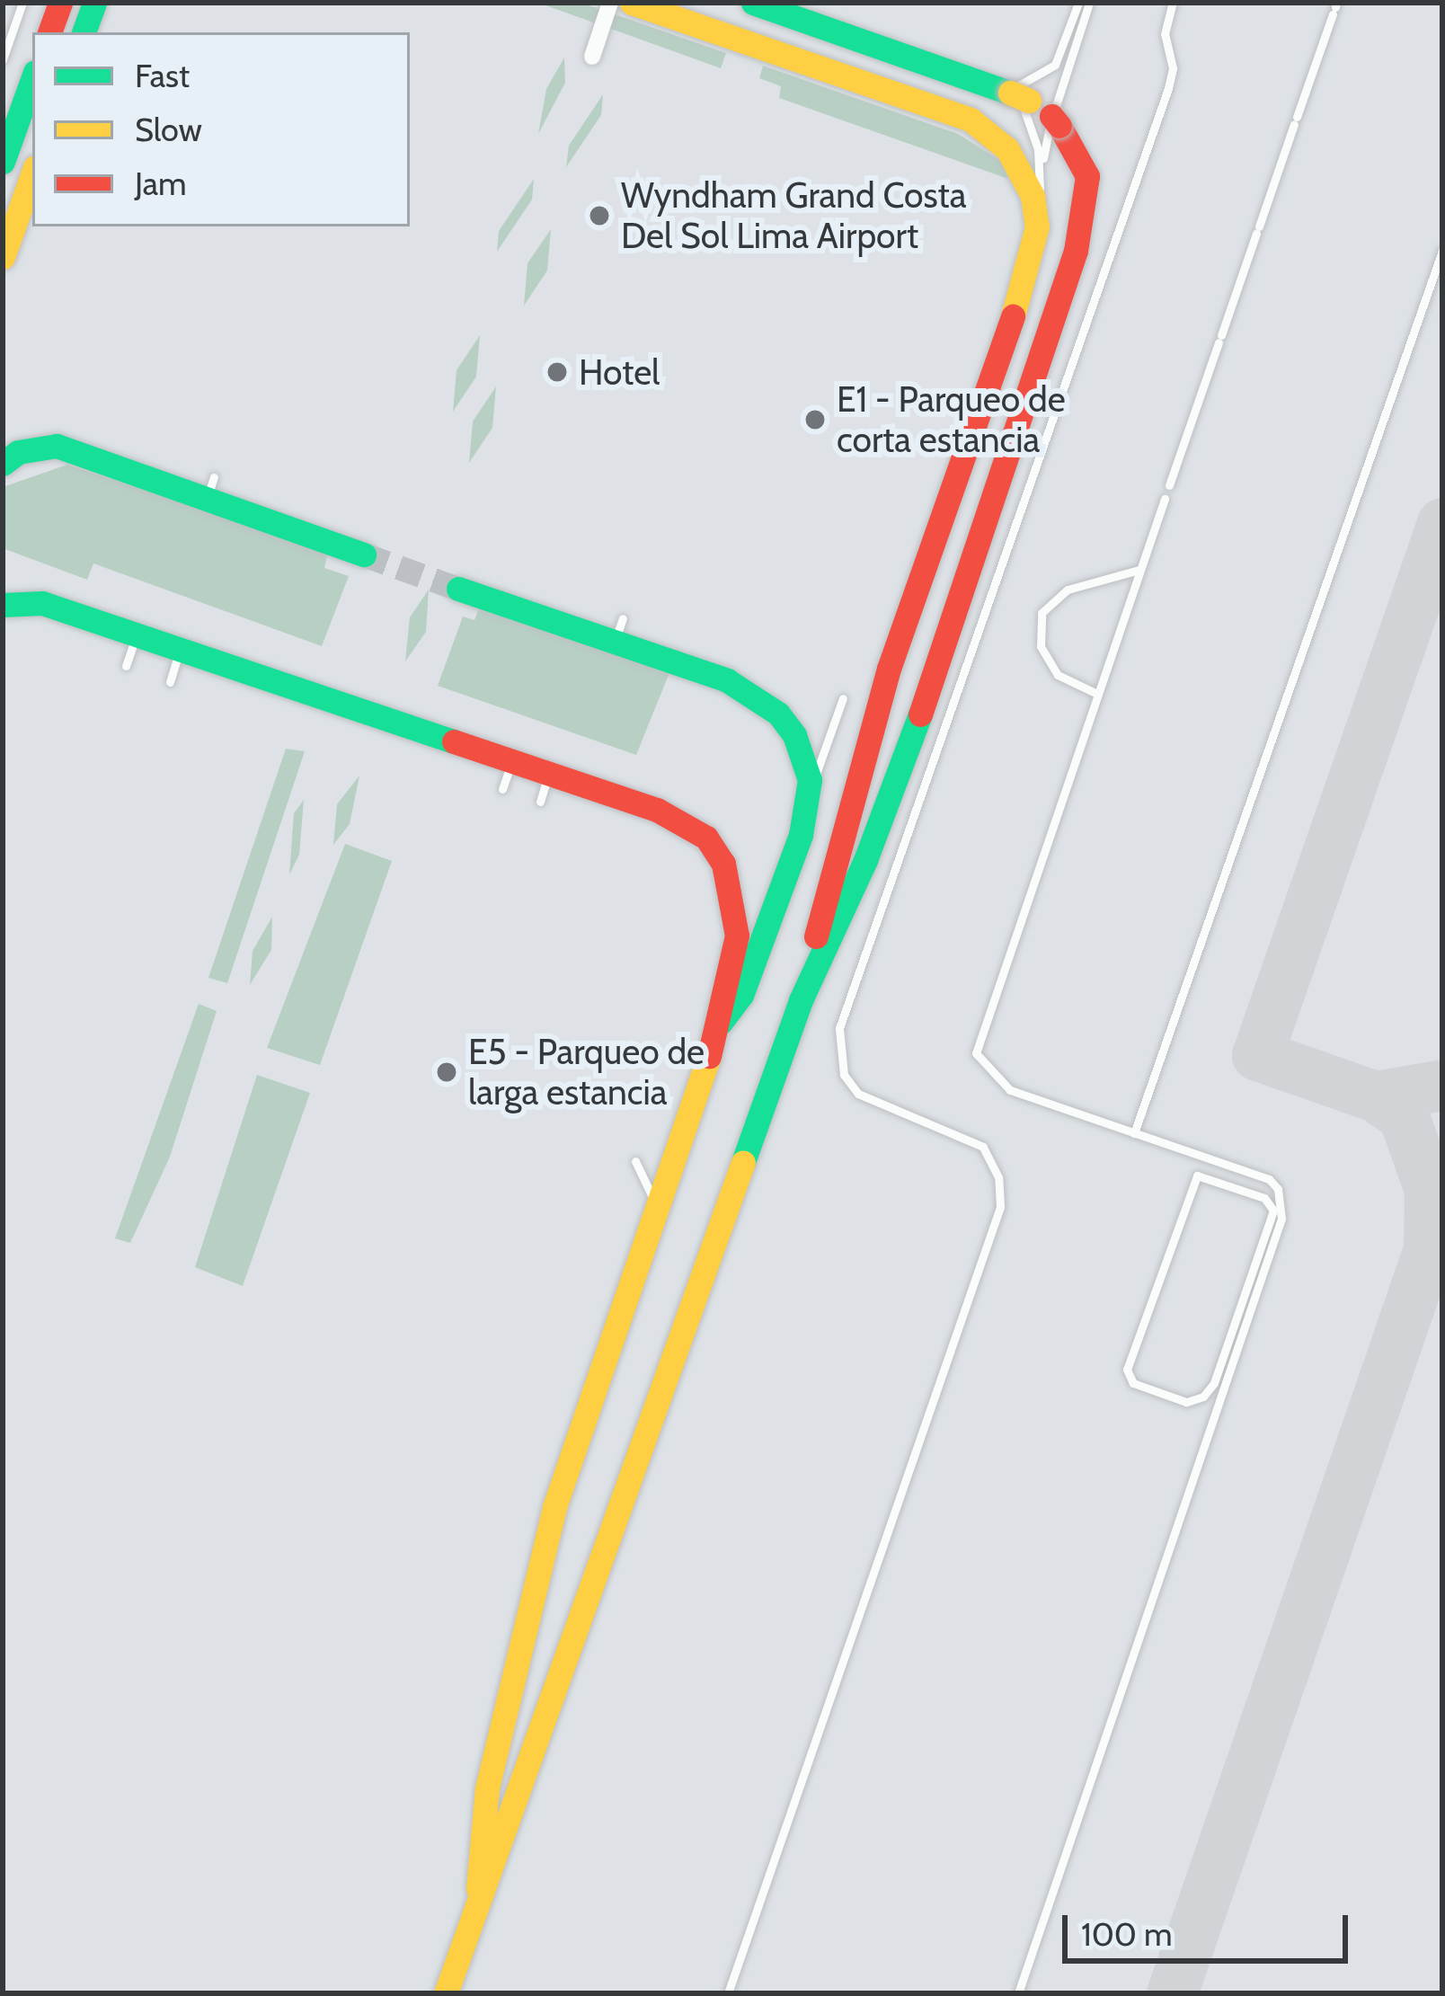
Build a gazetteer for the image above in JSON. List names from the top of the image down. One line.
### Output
{"places":["Wyndham Grand Costa Del Sol Lima Airport","Hotel","E1 - Parqueo de corta estancia","E5 - Parqueo de larga estancia"],"legend":["Fast","Slow","Jam"],"scale_bar":"100 m"}
